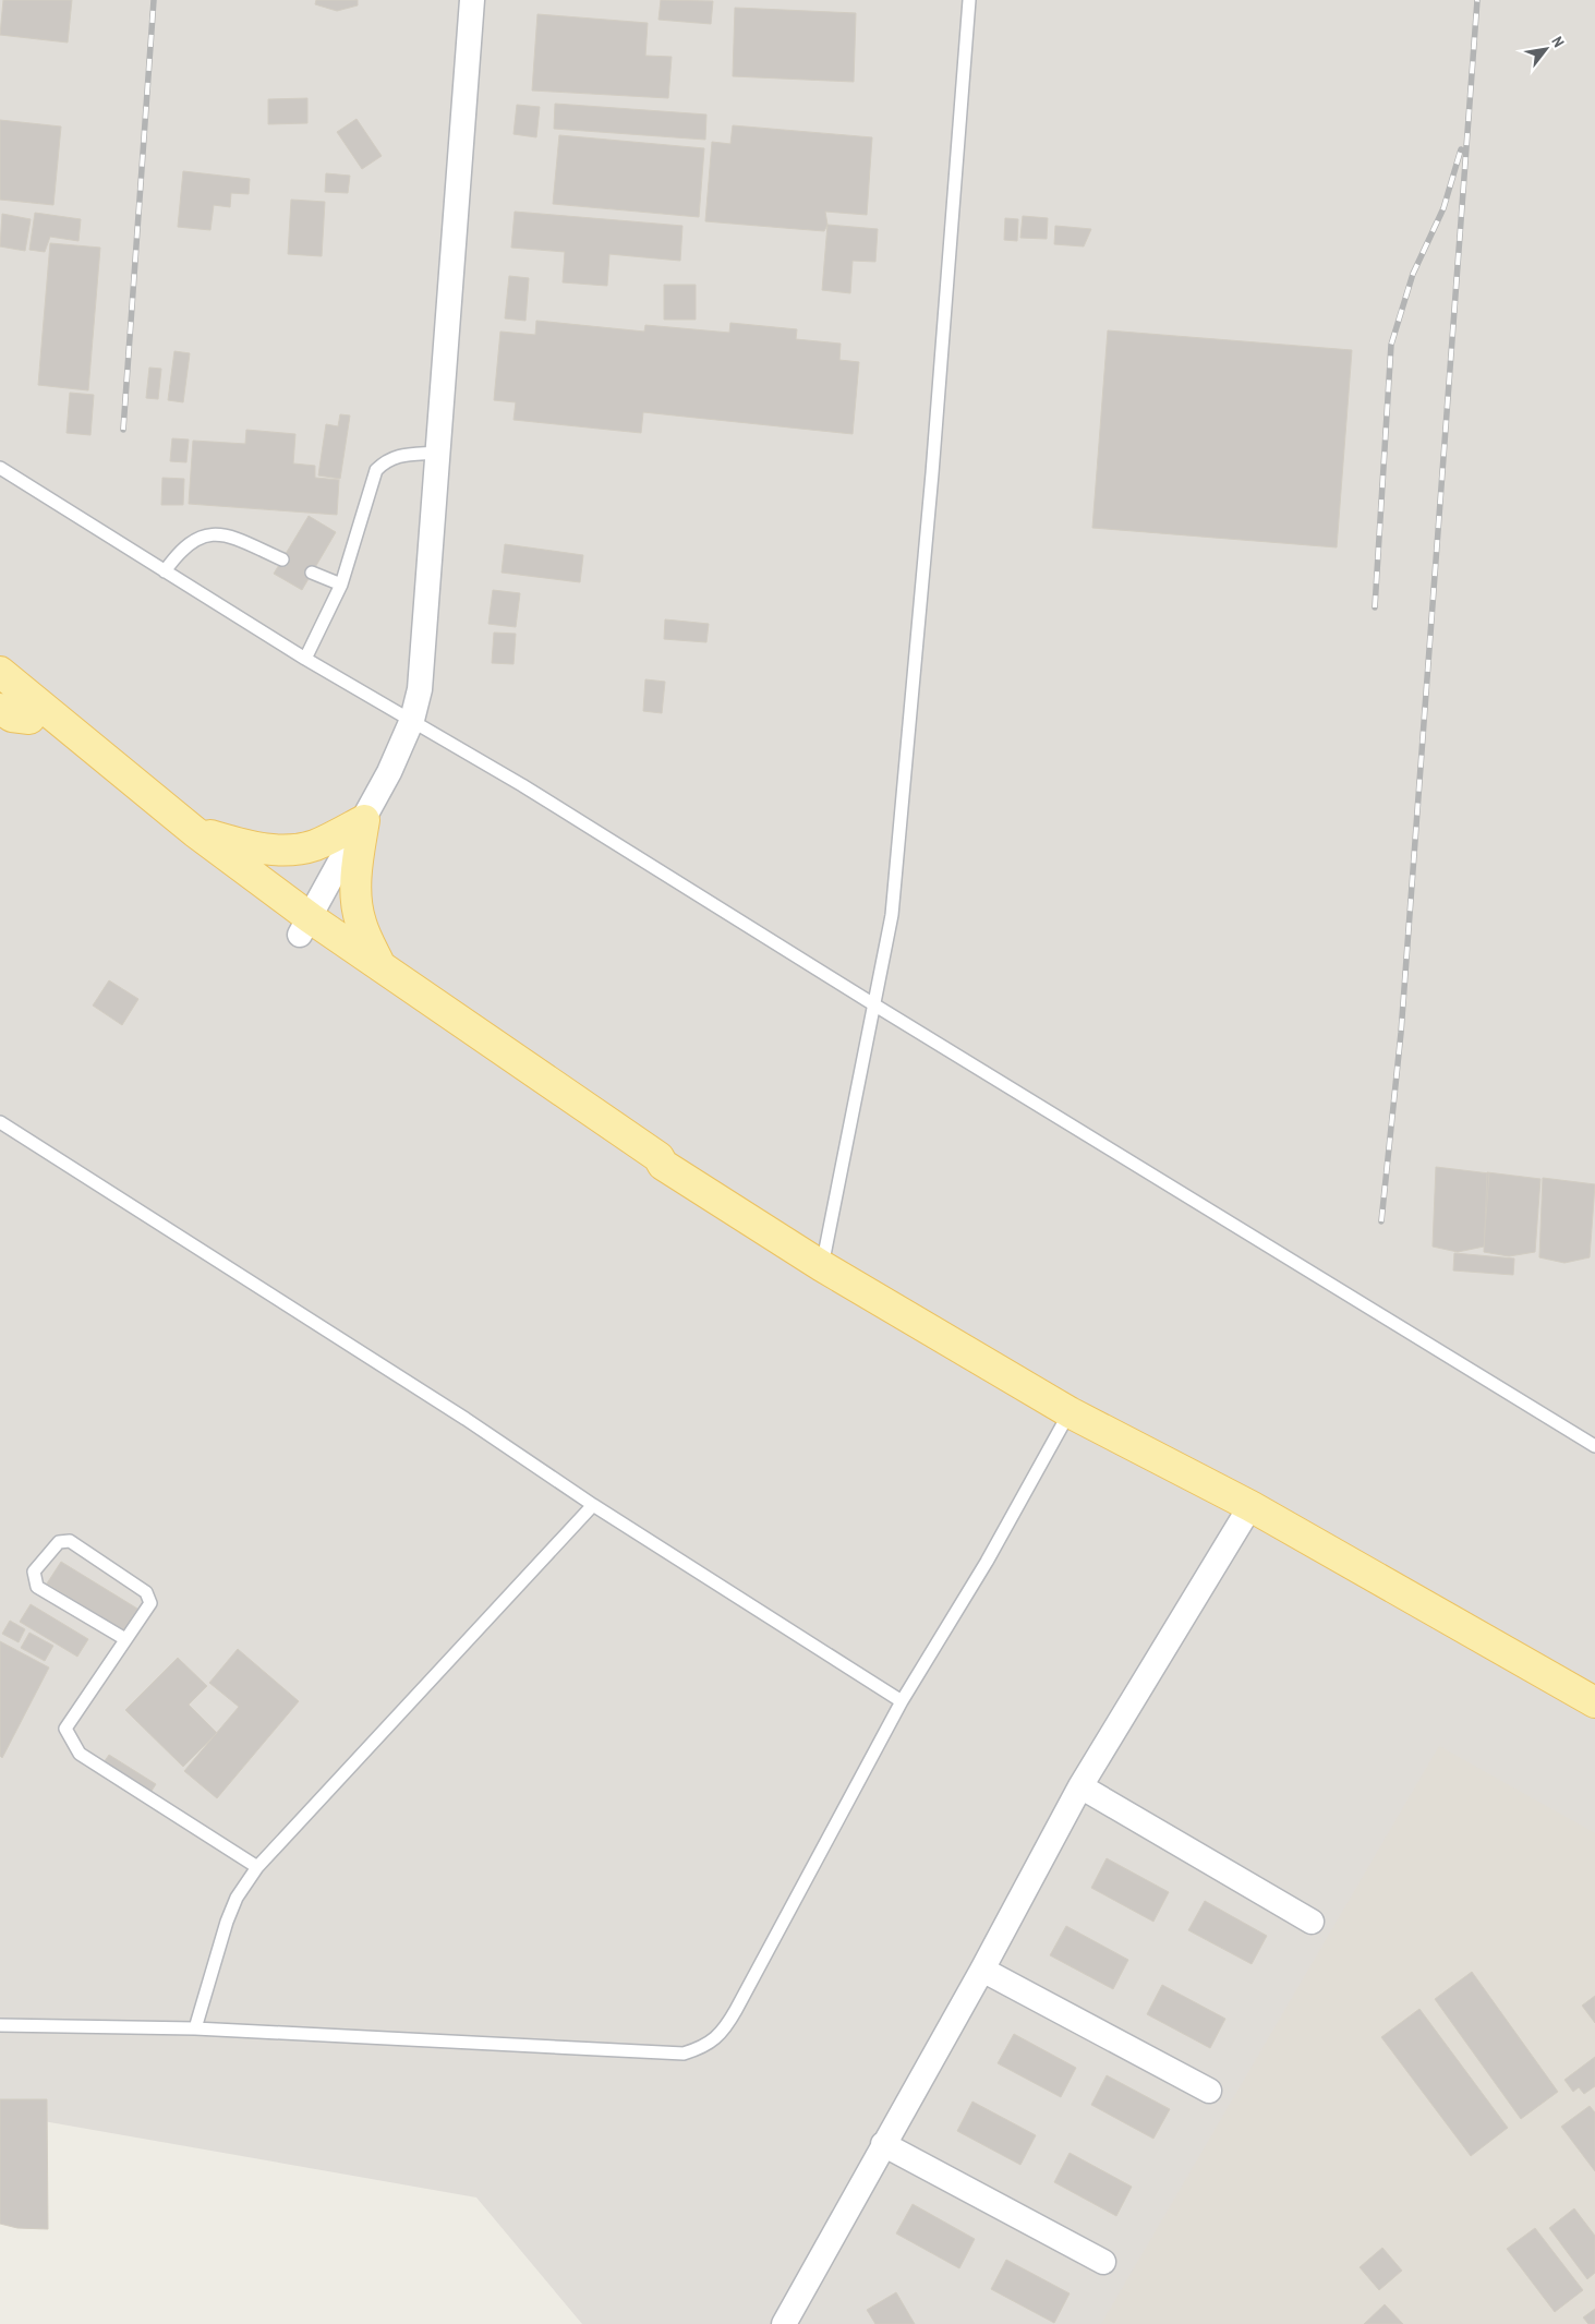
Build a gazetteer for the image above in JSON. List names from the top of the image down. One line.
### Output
{"north":"top right"}
